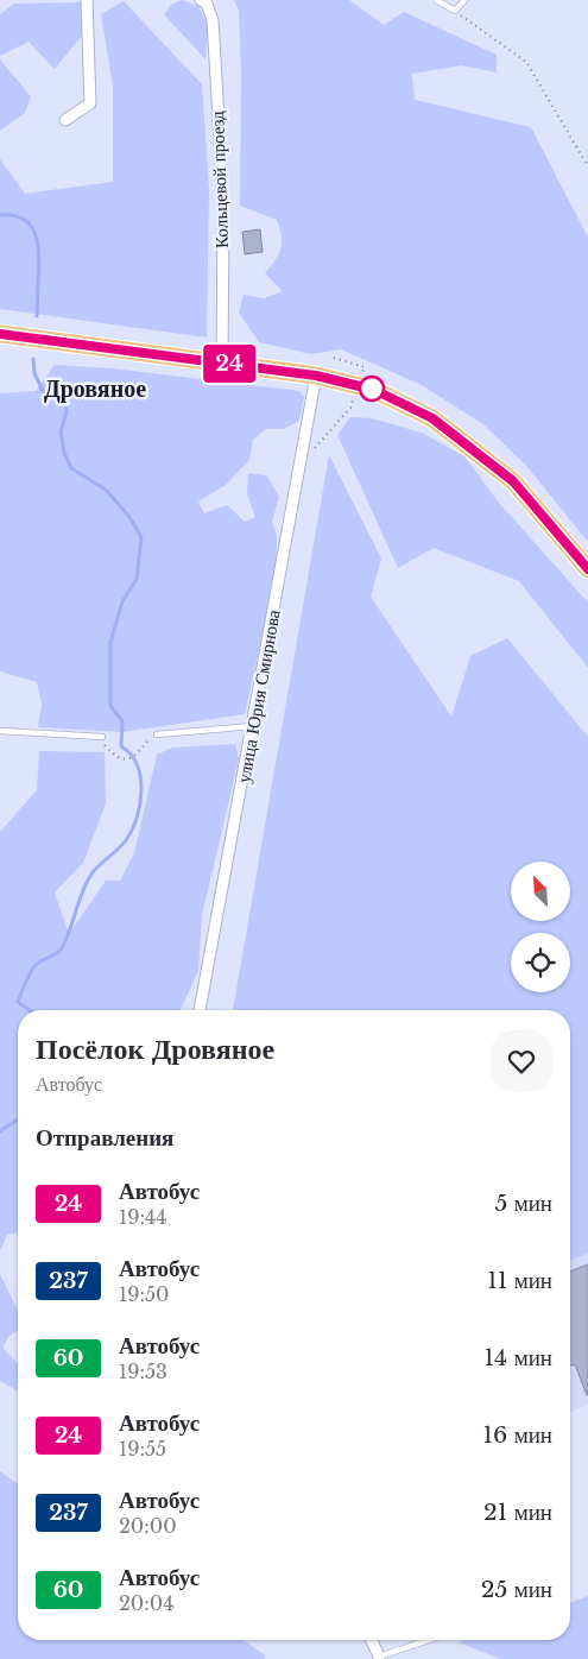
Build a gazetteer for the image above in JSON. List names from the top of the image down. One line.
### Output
{"streets":{"street":["Кольцевой проезд","улица Юрия Смирнова"]},"districts":["Дровяное"],"lines":["bus line 24"],"north":"top left","page":{"on_map":"24","heading":[["Посёлок Дровяное","Автобус"],"Отправления"],"list":[{"mark":"24","name":"Автобус","note":"19:44","value":"5 мин"},{"mark":"237","name":"Автобус","note":"19:50","value":"11 мин"},{"mark":"60","name":"Автобус","note":"19:53","value":"14 мин"},{"mark":"24","name":"Автобус","note":"19:55","value":"16 мин"},{"mark":"237","name":"Автобус","note":"20:00","value":"21 мин"},{"mark":"60","name":"Автобус","note":"20:04","value":"25 мин"}]}}
